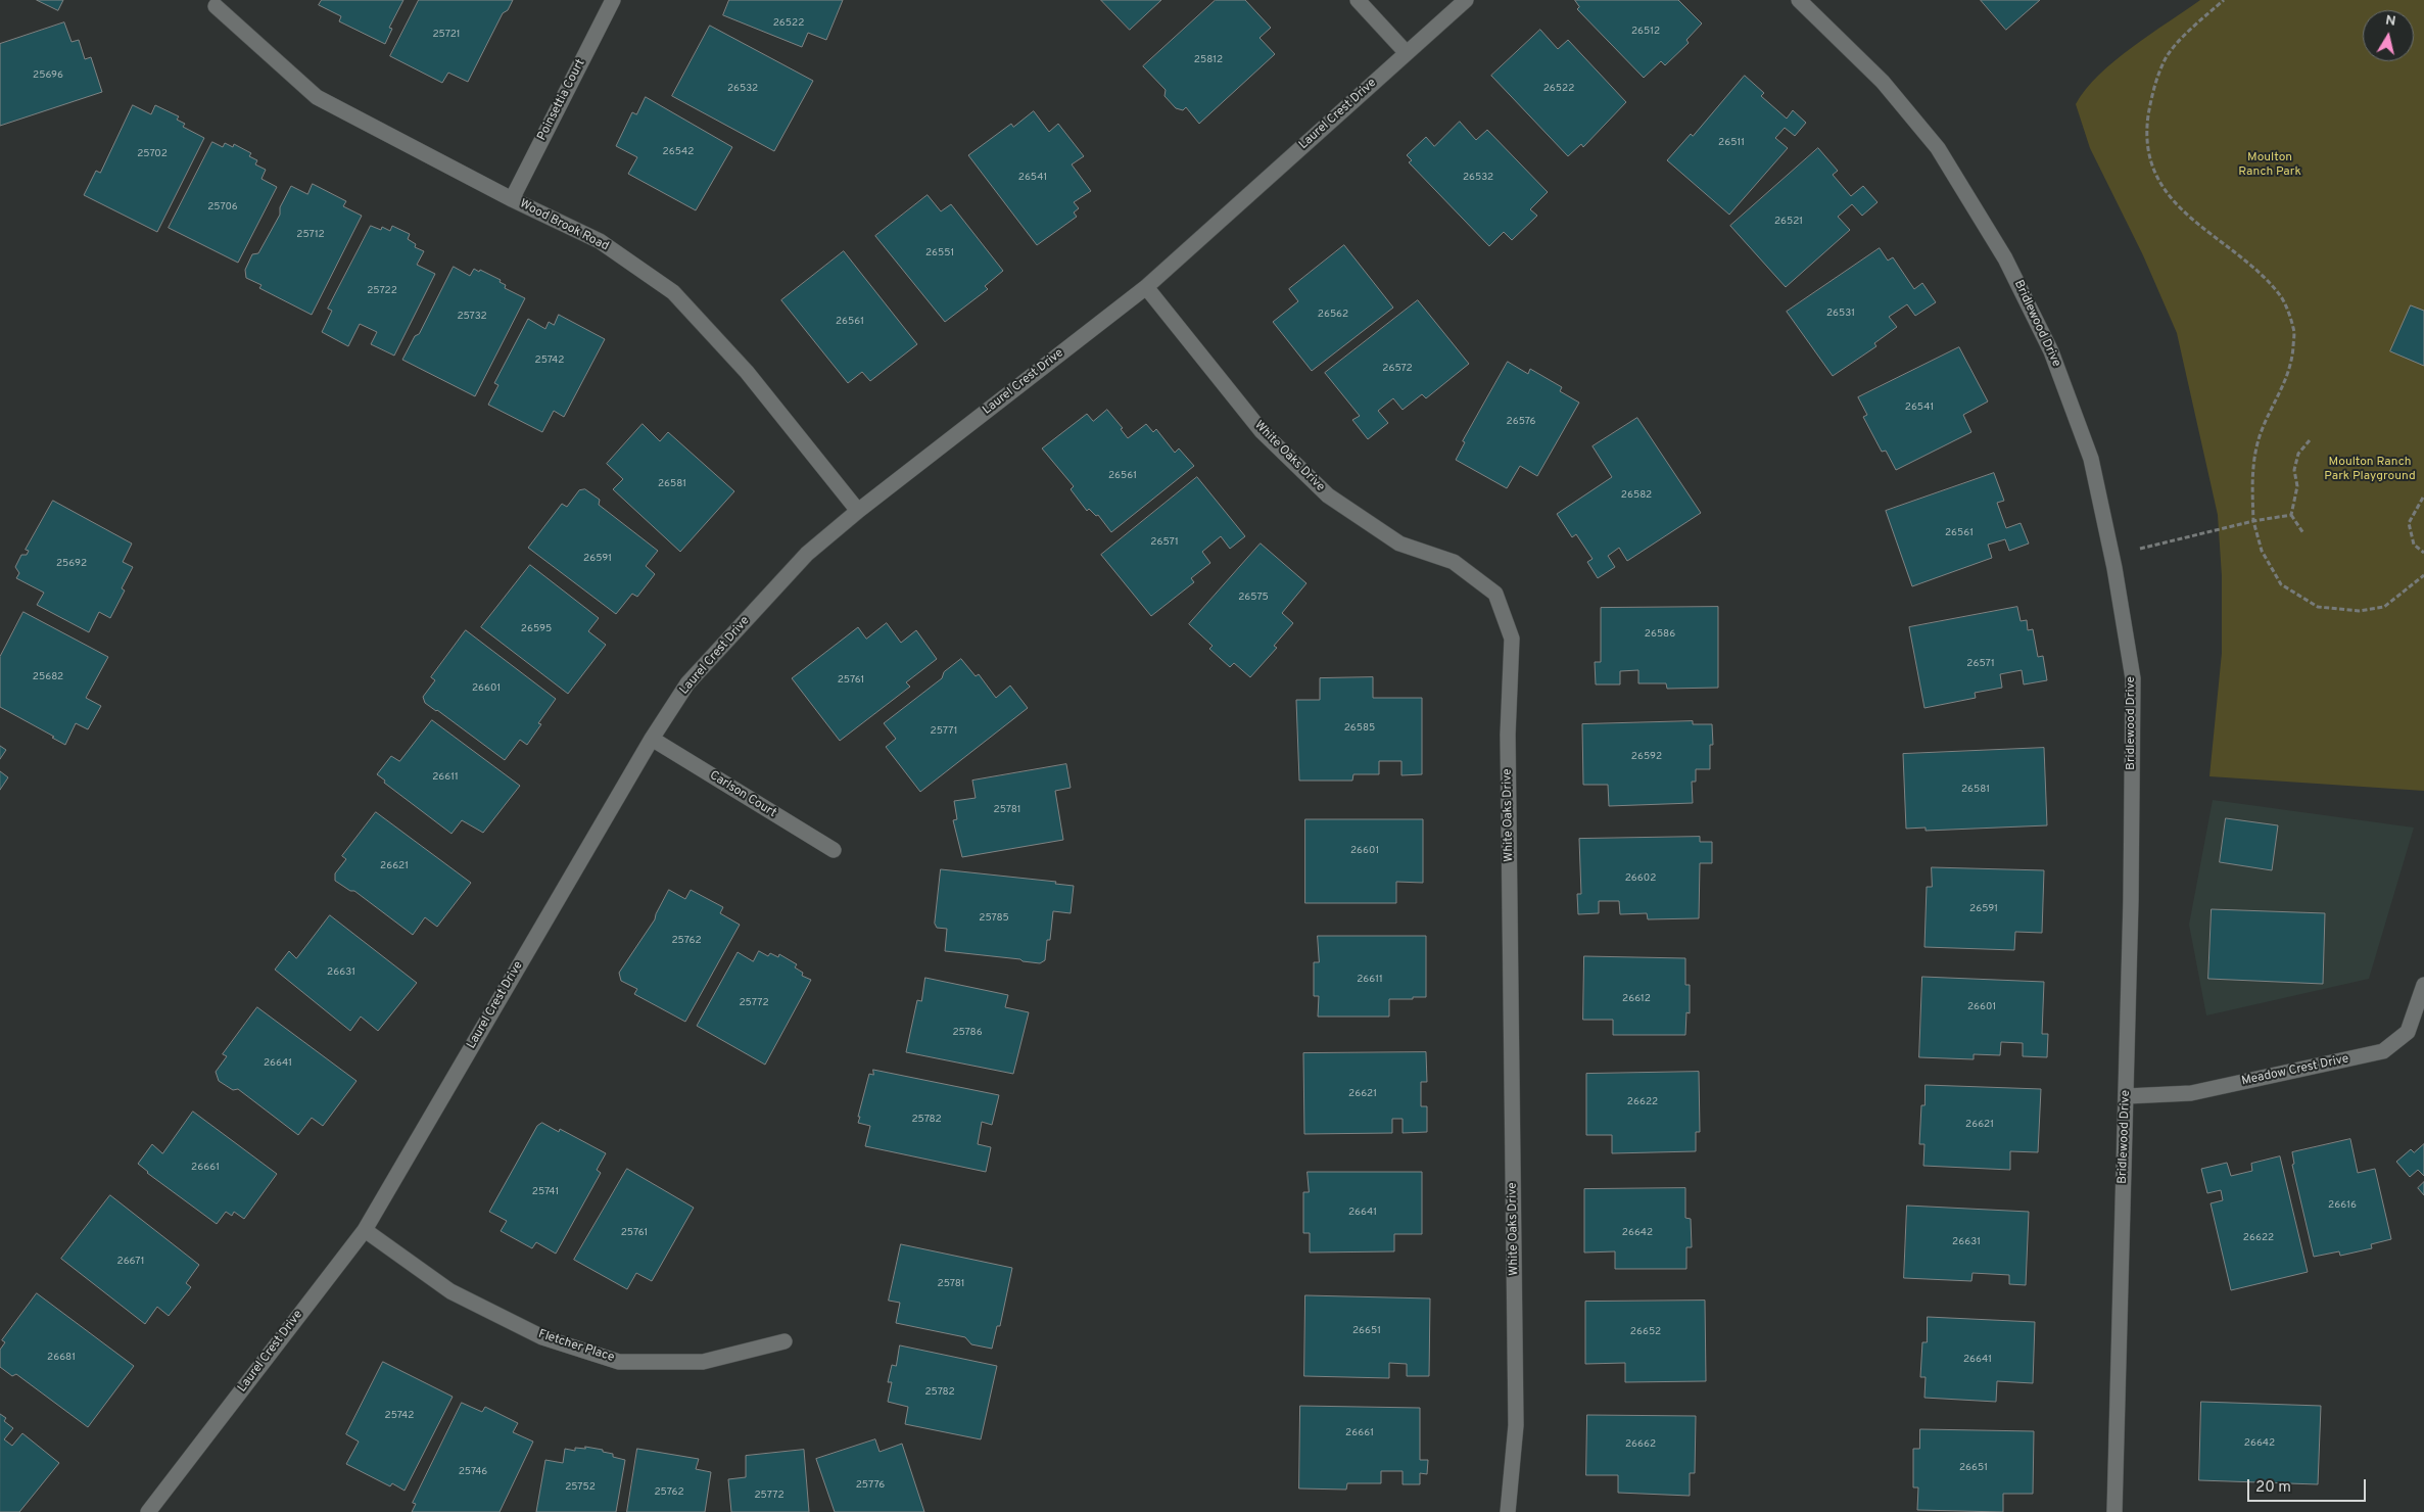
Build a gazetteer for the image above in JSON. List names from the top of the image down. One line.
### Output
{"streets":{"street":["Poinsettia Court","Laurel Crest Drive","Wood Brook Road","Bridlewood Drive","White Oaks Drive","Carlson Court","Meadow Crest Drive","Fletcher Place"]},"crossings":[["Poinsettia Court","Wood Brook Road"],["Laurel Crest Drive","Wood Brook Road"],["Laurel Crest Drive","White Oaks Drive"],["Laurel Crest Drive","Carlson Court"],["Laurel Crest Drive","Fletcher Place"],["Bridlewood Drive","Meadow Crest Drive"]],"parks":["Moulton Ranch Park","Moulton Ranch Park Playground"],"house_numbers":["26522","26512","25721","25812","25696","26532","26522","26511","26542","25702","26541","26532","25706","26521","25712","26551","25722","26531","26562","25732","26561","25742","26572","26541","26576","26561","26581","26582","26561","26571","26591","25692","26575","26595","26586","26571","25682","25761","26601","26585","25771","26592","26611","26581","25781","26601","26621","26602","26591","25785","25762","26631","26611","26612","25772","26601","25786","26641","26621","26622","25782","26621","26661","25741","26616","26641","25761","26642","26622","26631","26671","25781","26651","26652","26681","26641","25782","25742","26661","26642","26662","26651","25746","25776","25752","25762","25772"],"scale_bar":"20 m","north":"top"}
